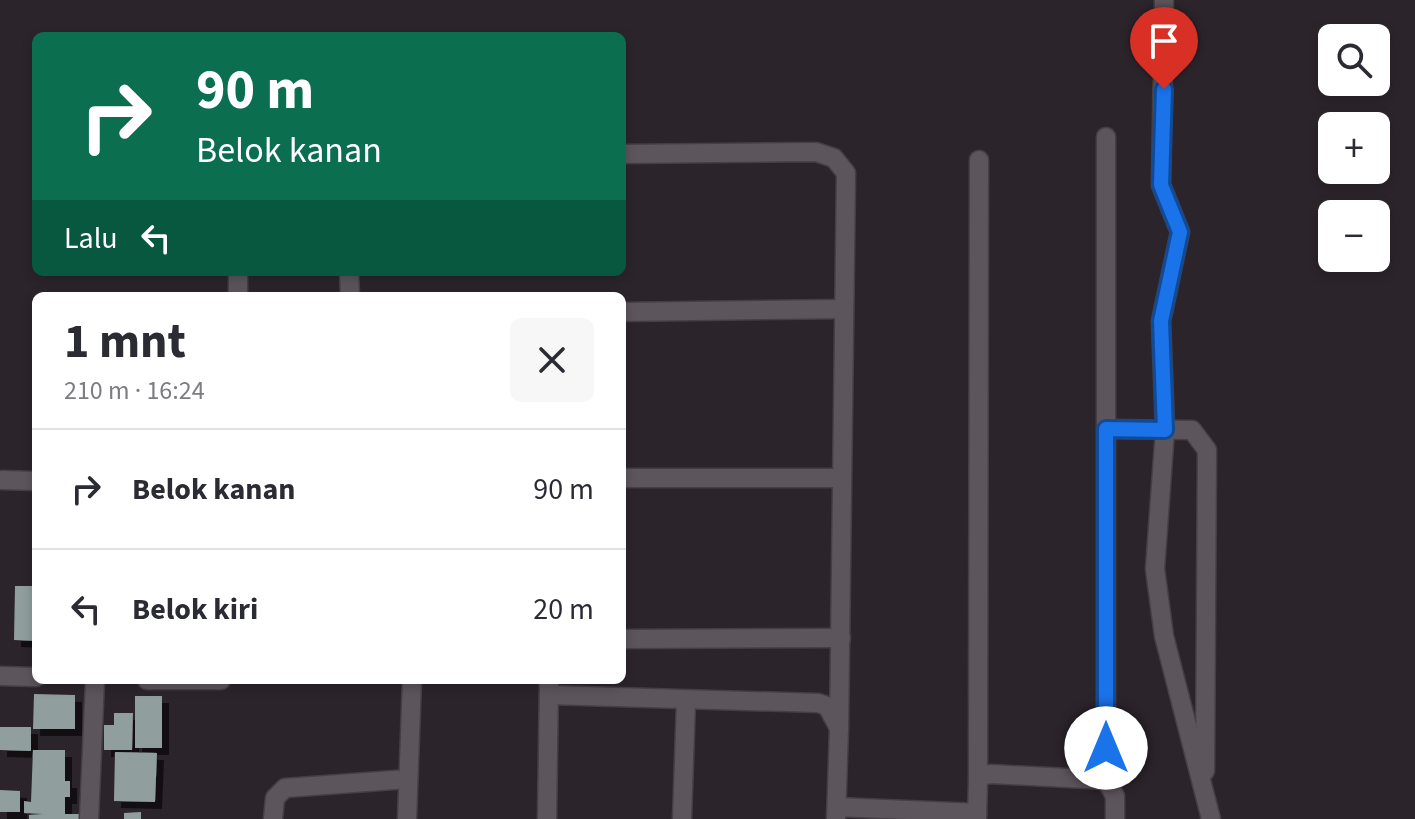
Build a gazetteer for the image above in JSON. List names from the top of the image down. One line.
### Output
{"page":{"map_buttons":["+","−"],"turn":["90 m","Belok kanan"],"then":"Lalu","heading":["1 mnt","210 m · 16:24"],"list":[{"name":"Belok kanan","value":"90 m"},{"name":"Belok kiri","value":"20 m"}]}}
